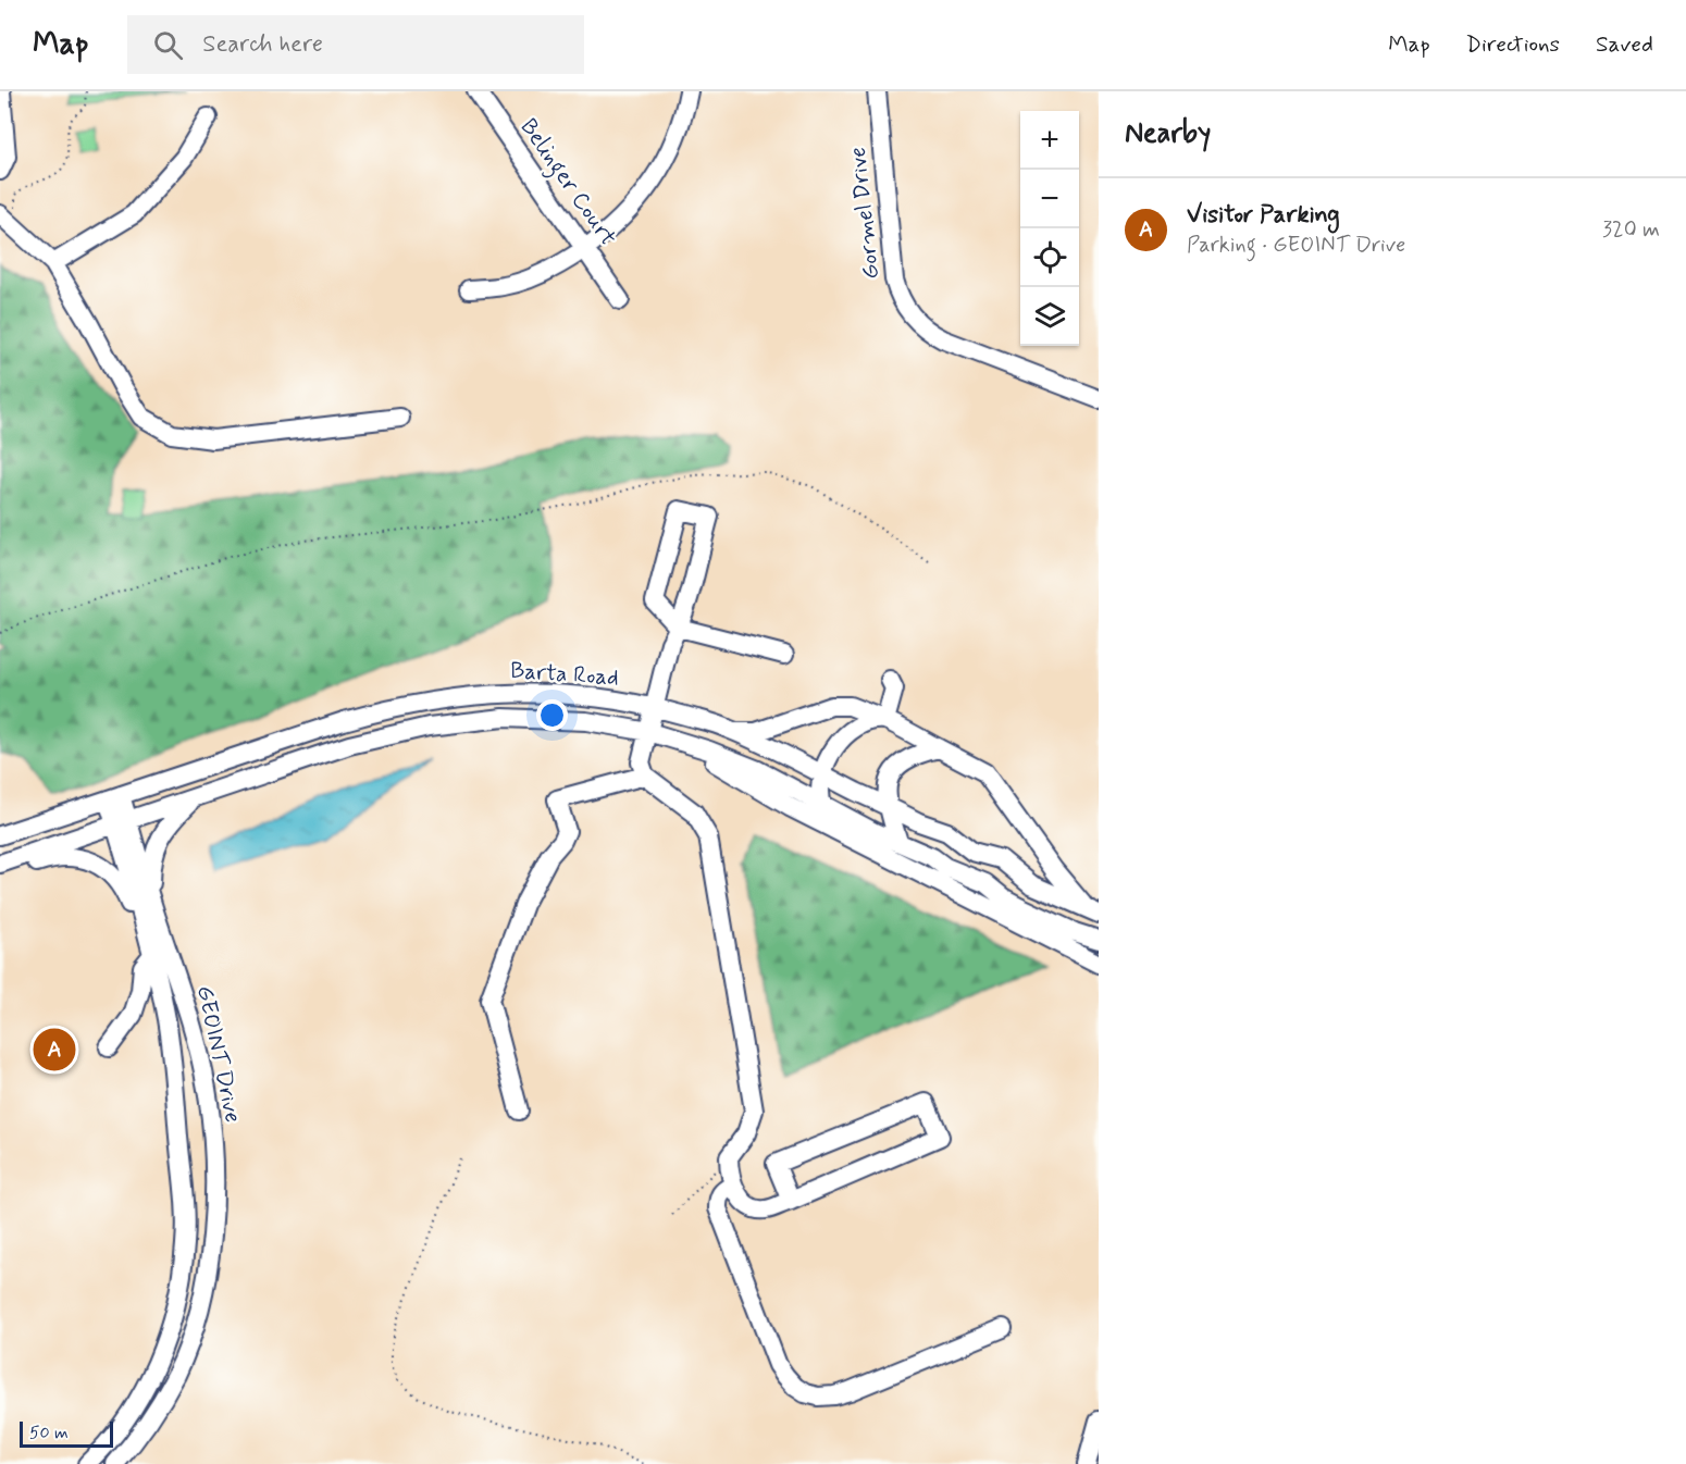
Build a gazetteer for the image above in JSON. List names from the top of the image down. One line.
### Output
{"streets":{"street":["Belinger Court","Gormel Drive","Barta Road","GEOINT Drive"]},"crossings":[["Barta Road","GEOINT Drive"]],"scale_bar":"50 m","page":{"header":"Map","search":"Search here","nav":["Map","Directions","Saved"],"heading":"Nearby","map_buttons":["+","−"],"list":[{"mark":"A","name":"Visitor Parking","note":"Parking · GEOINT Drive","value":"320 m"}],"pins":"A","scale":"50 m"}}
